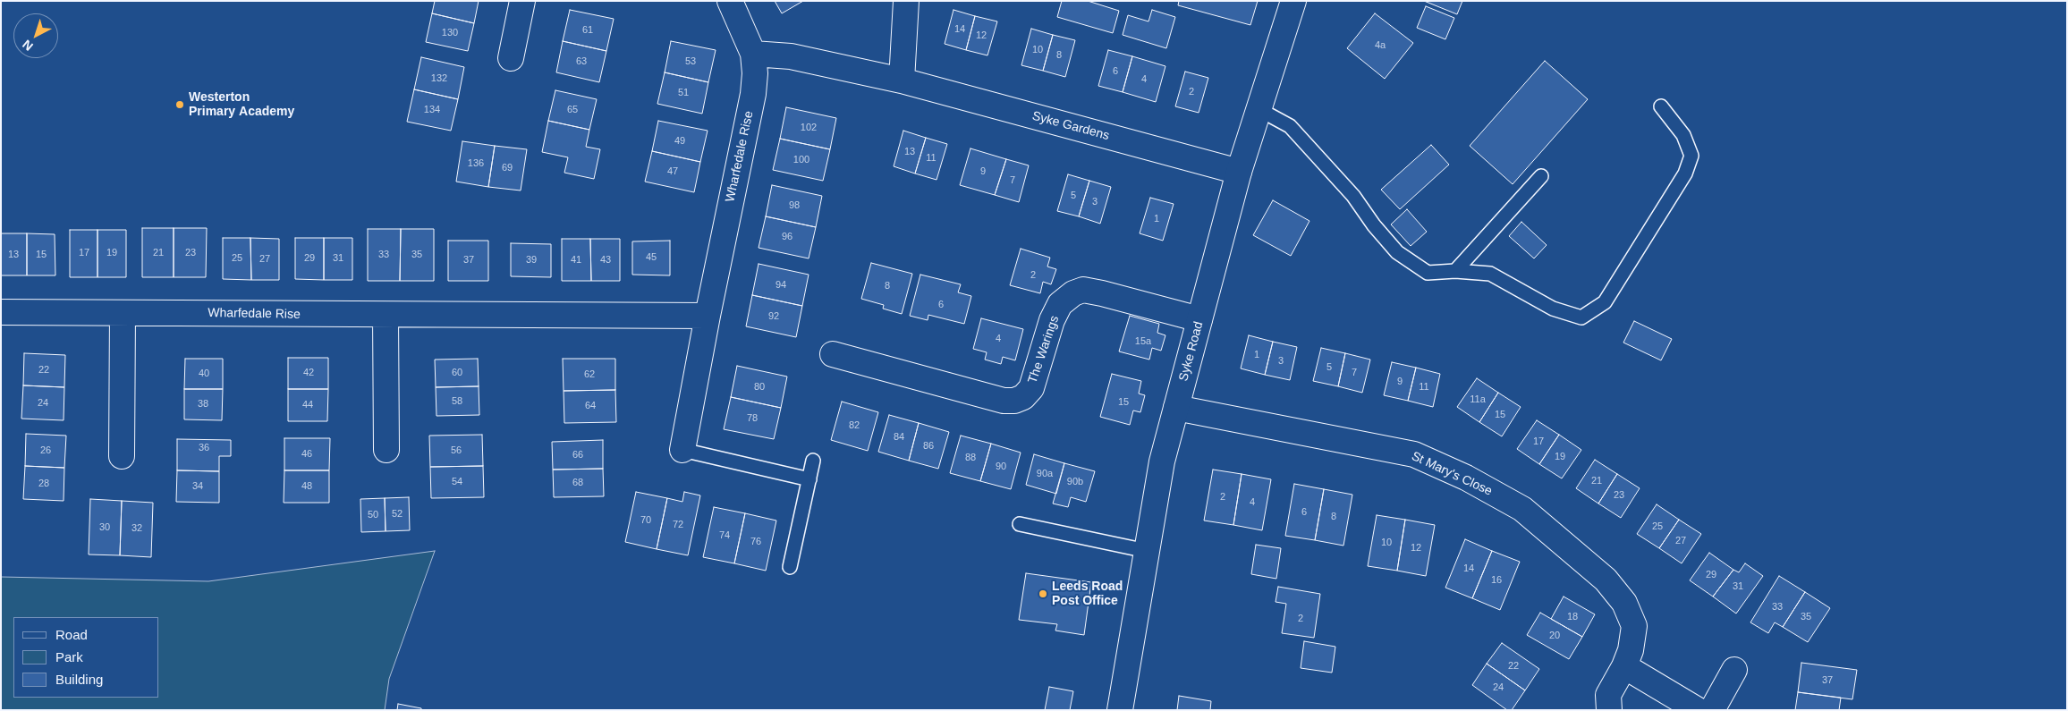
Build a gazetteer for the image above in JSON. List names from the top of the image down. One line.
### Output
{"streets":{"street":["Syke Gardens","Wharfedale Rise","The Warings","Syke Road","St Mary's Close"]},"crossings":[["Syke Gardens","Wharfedale Rise"],["Syke Gardens","Syke Road"],["The Warings","Syke Road"],["Syke Road","St Mary's Close"]],"places":["Westerton Primary Academy","Leeds Road Post Office"],"house_numbers":["14","61","130","12","4a","10","8","63","53","6","132","4","2","51","134","65","102","49","13","11","100","136","69","47","9","7","5","3","98","1","96","17","19","21","23","13","15","33","35","45","25","29","31","27","37","39","41","43","2","94","8","6","92","4","15a","1","3","5","22","42","60","7","40","62","9","80","11","11a","58","15","24","38","44","64","15","78","82","84","17","86","36","26","56","46","66","19","88","90","90a","21","54","90b","68","28","34","48","23","2","4","6","52","50","8","70","72","25","30","32","74","27","76","10","12","14","29","16","31","33","18","35","2","20","22","37","24"],"legend":["Road","Park","Building"],"north":"bottom left"}
